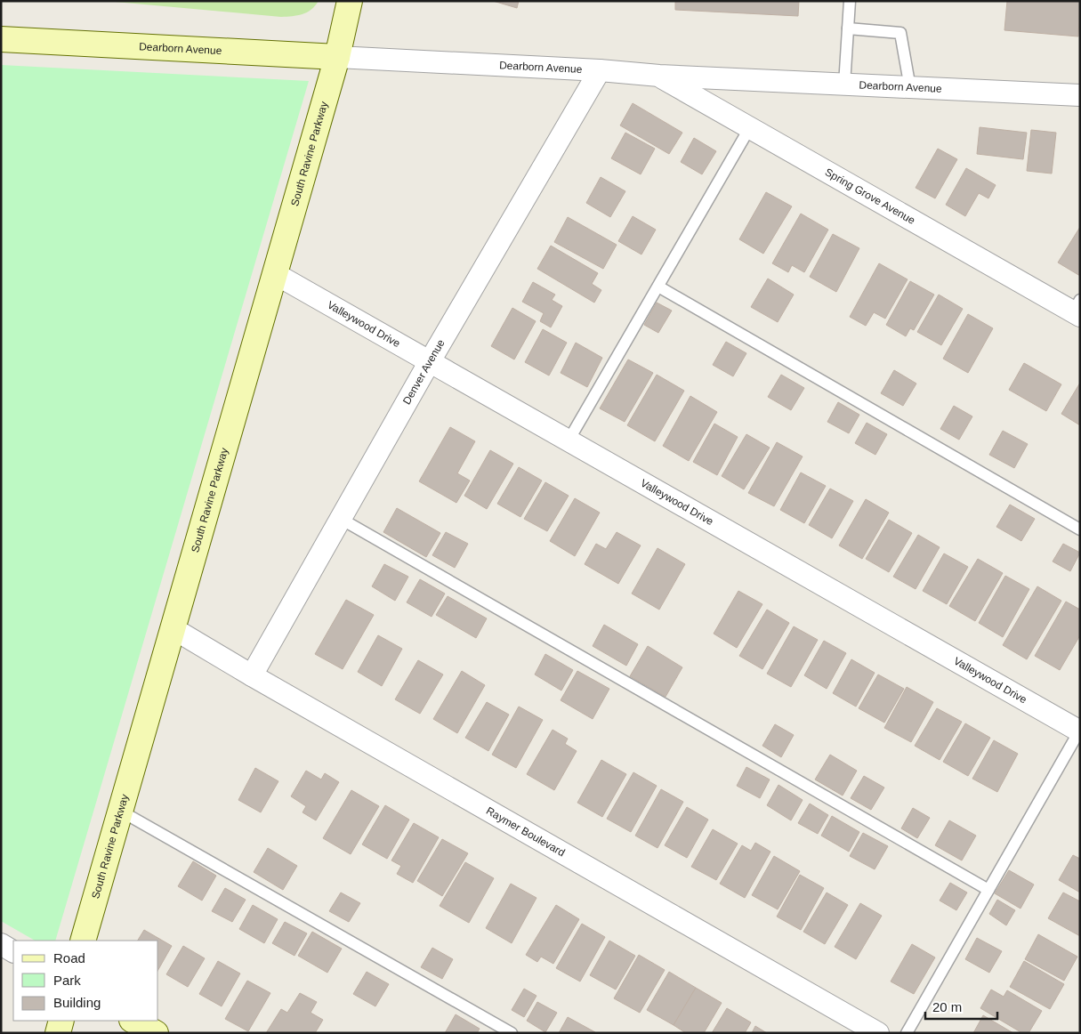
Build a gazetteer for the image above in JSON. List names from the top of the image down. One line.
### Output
{"streets":{"street":["Dearborn Avenue","South Ravine Parkway","Spring Grove Avenue","Valleywood Drive","Denver Avenue","Raymer Boulevard"]},"crossings":[["Dearborn Avenue","South Ravine Parkway"],["Dearborn Avenue","Spring Grove Avenue"],["Dearborn Avenue","Denver Avenue"],["South Ravine Parkway","Valleywood Drive"],["South Ravine Parkway","Raymer Boulevard"],["Valleywood Drive","Denver Avenue"],["Denver Avenue","Raymer Boulevard"]],"legend":["Road","Park","Building"],"scale_bar":"20 m"}
